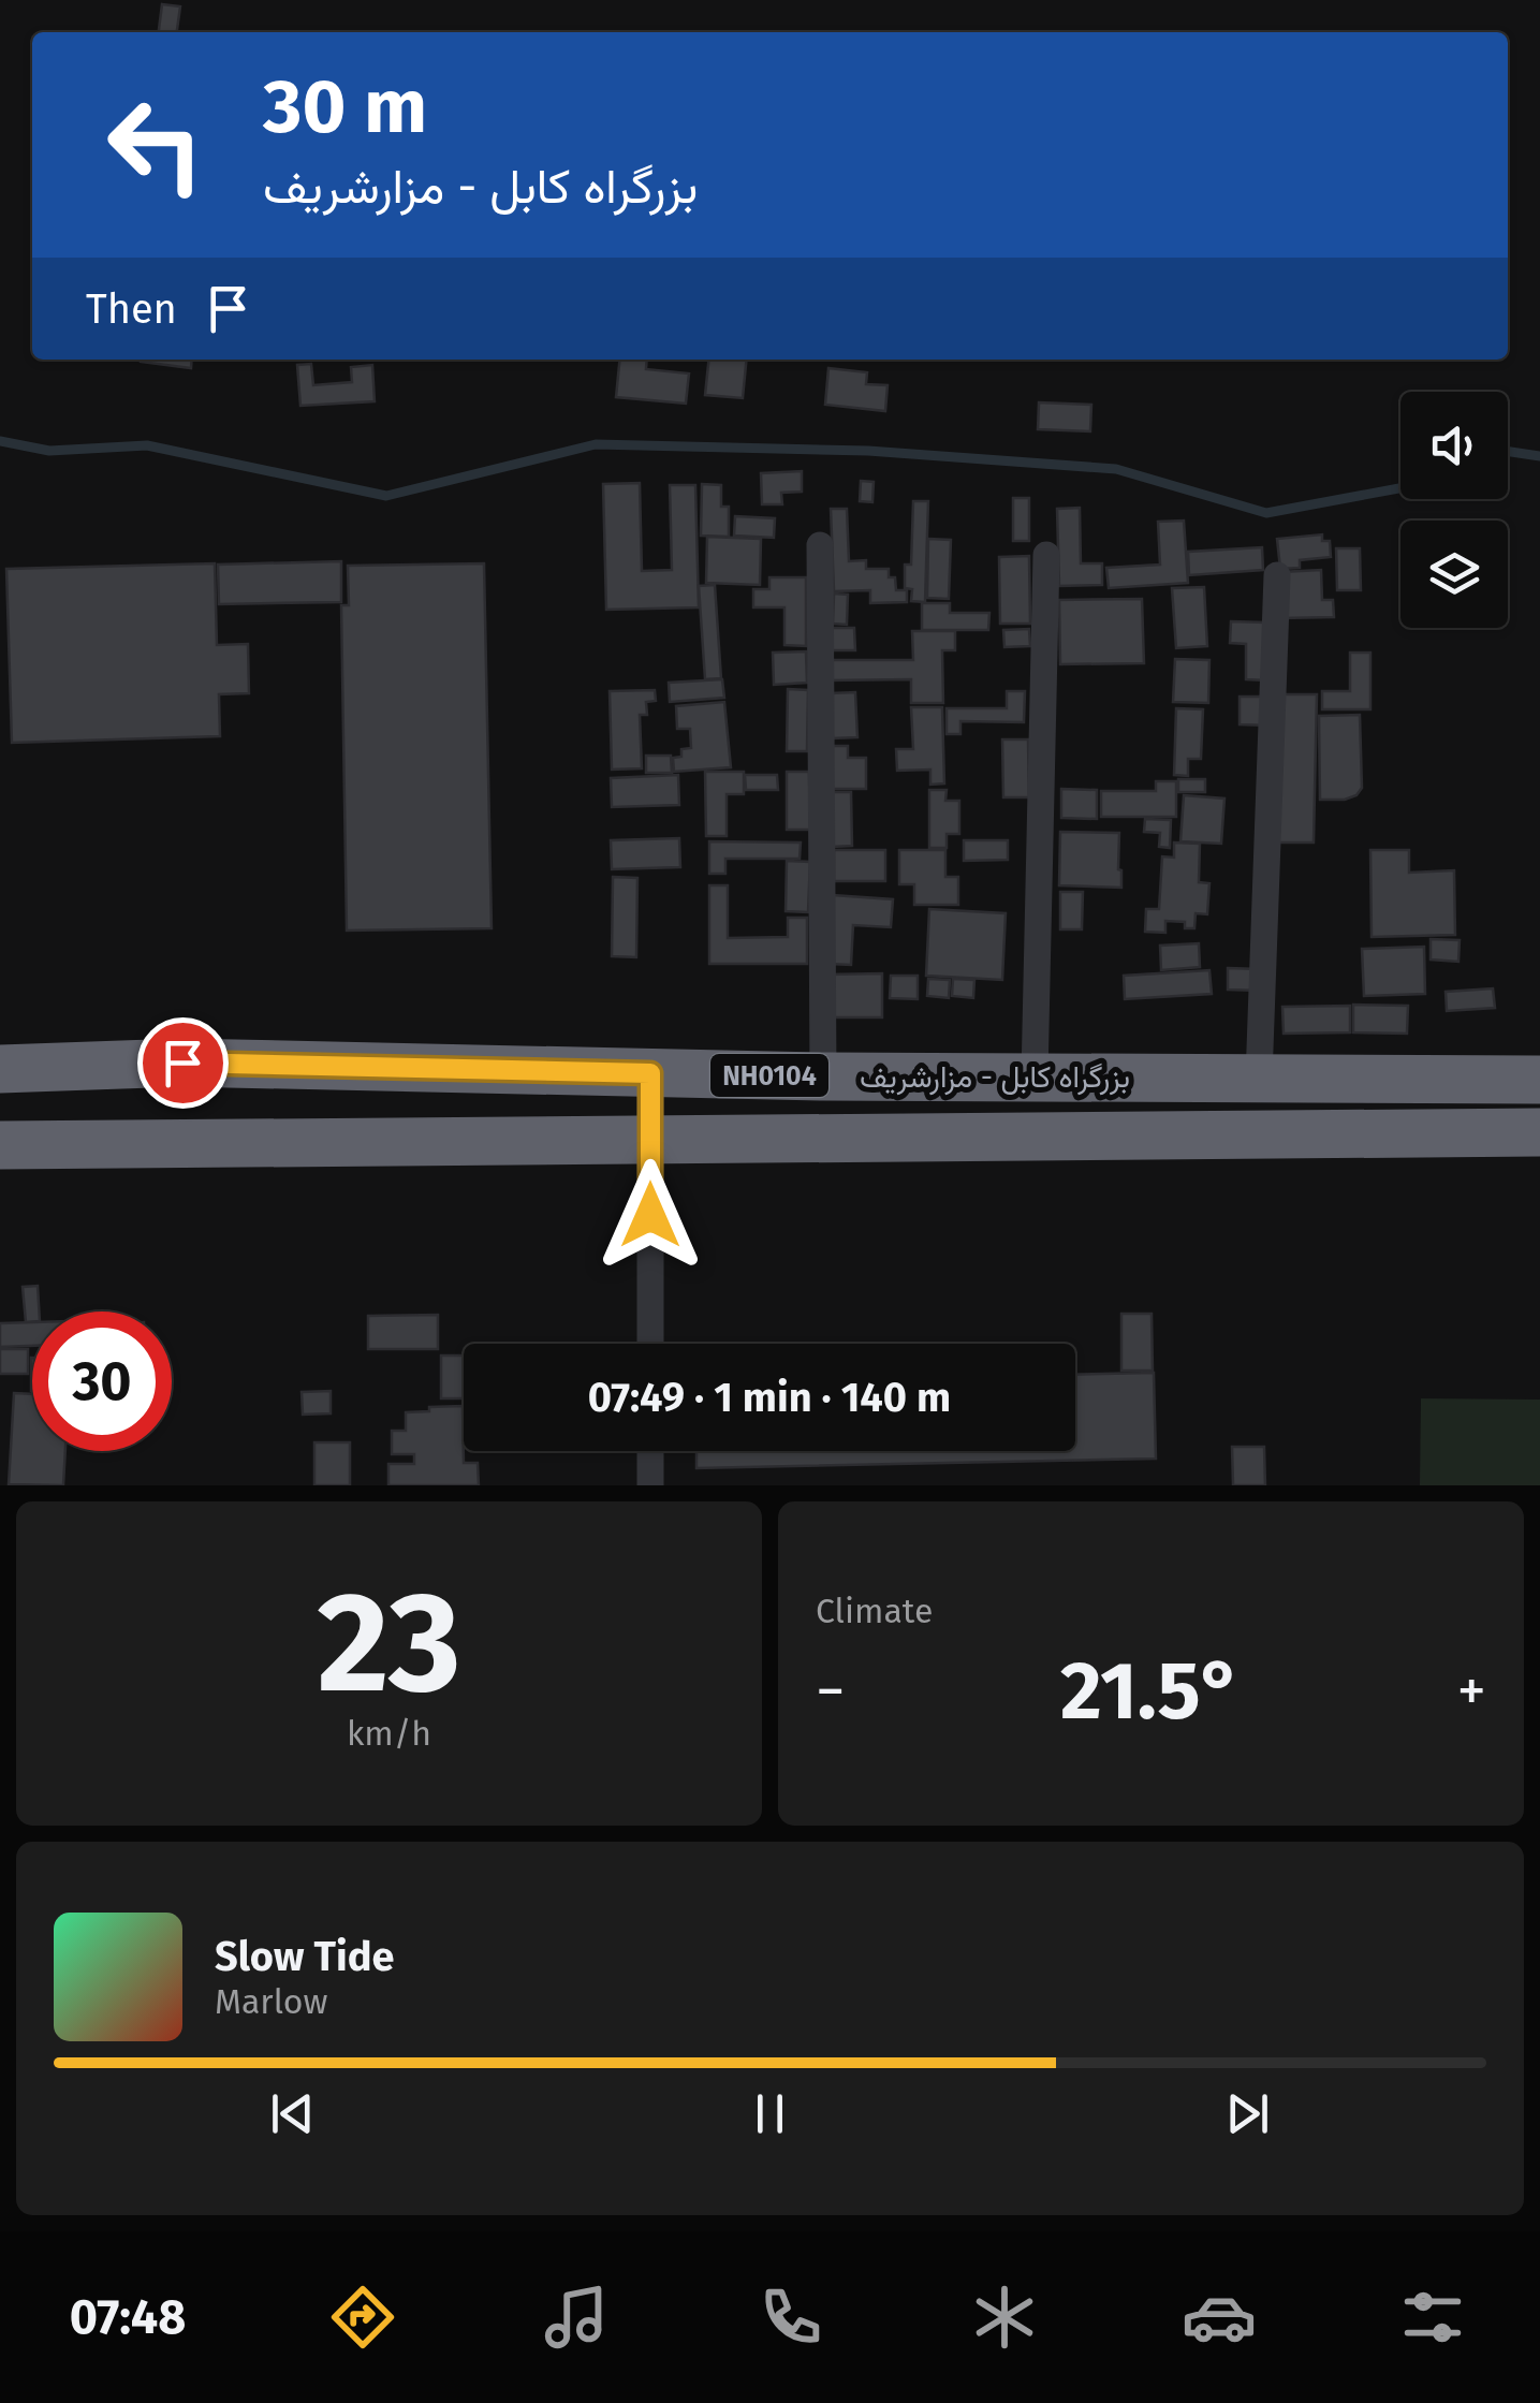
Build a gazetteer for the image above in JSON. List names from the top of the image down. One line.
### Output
{"streets":{"highway":["NH0104","بزرگراه کابل - مزارشریف"]},"page":{"turn":["30 m","بزرگراه کابل - مزارشریف"],"then":"Then","limit":"30","trip":"07:49 · 1 min · 140 m","tile":[["23","km/h"],"Climate"],"heat":["−","21.5°","+"],"song":["Slow Tide","Marlow"],"tabs":"07:48"}}
